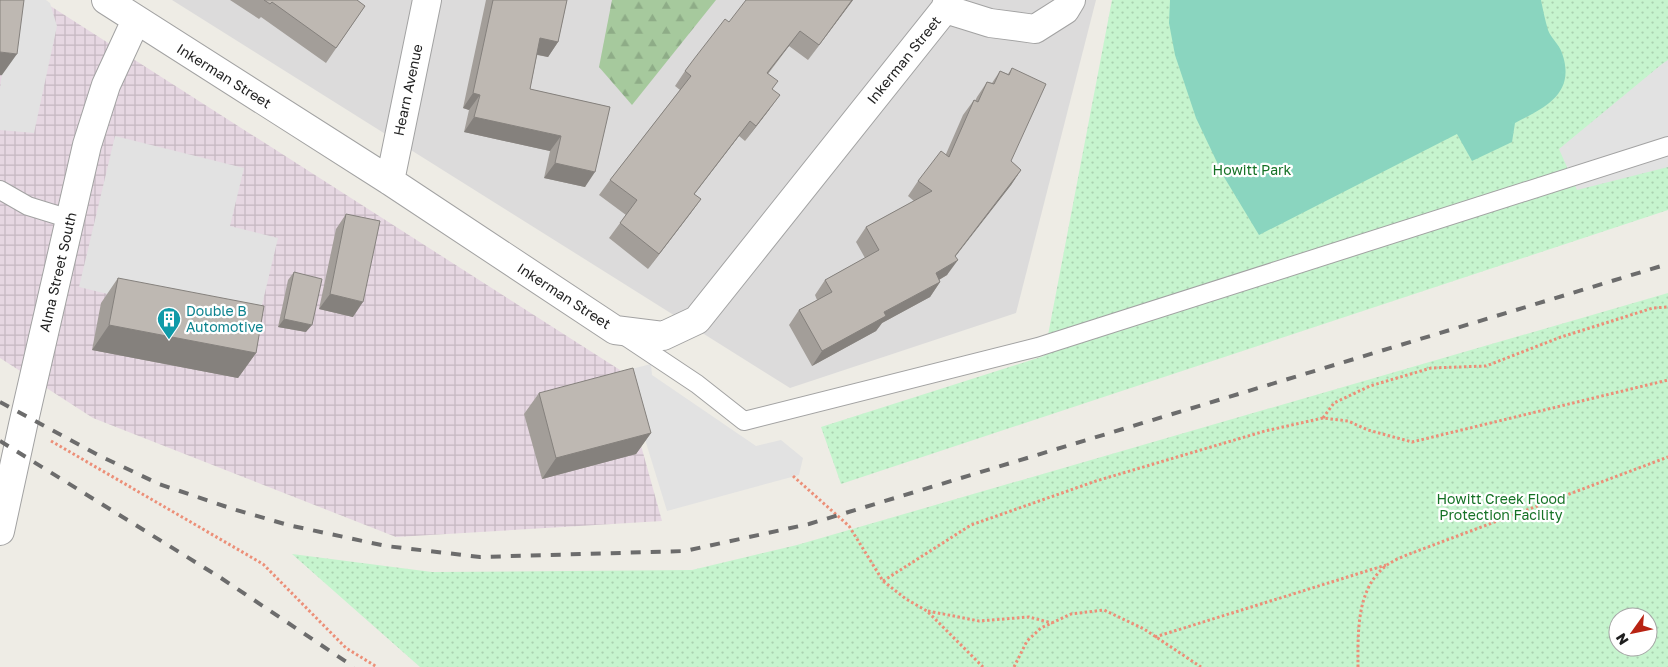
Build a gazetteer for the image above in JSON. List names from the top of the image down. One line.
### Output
{"streets":{"street":["Inkerman Street","Hearn Avenue","Alma Street South"]},"crossings":[["Inkerman Street","Hearn Avenue"],["Inkerman Street","Alma Street South"]],"parks":["Howitt Park","Howitt Creek Flood Protection Facility"],"places":{"building":["Double B Automotive"]},"north":"bottom left"}
